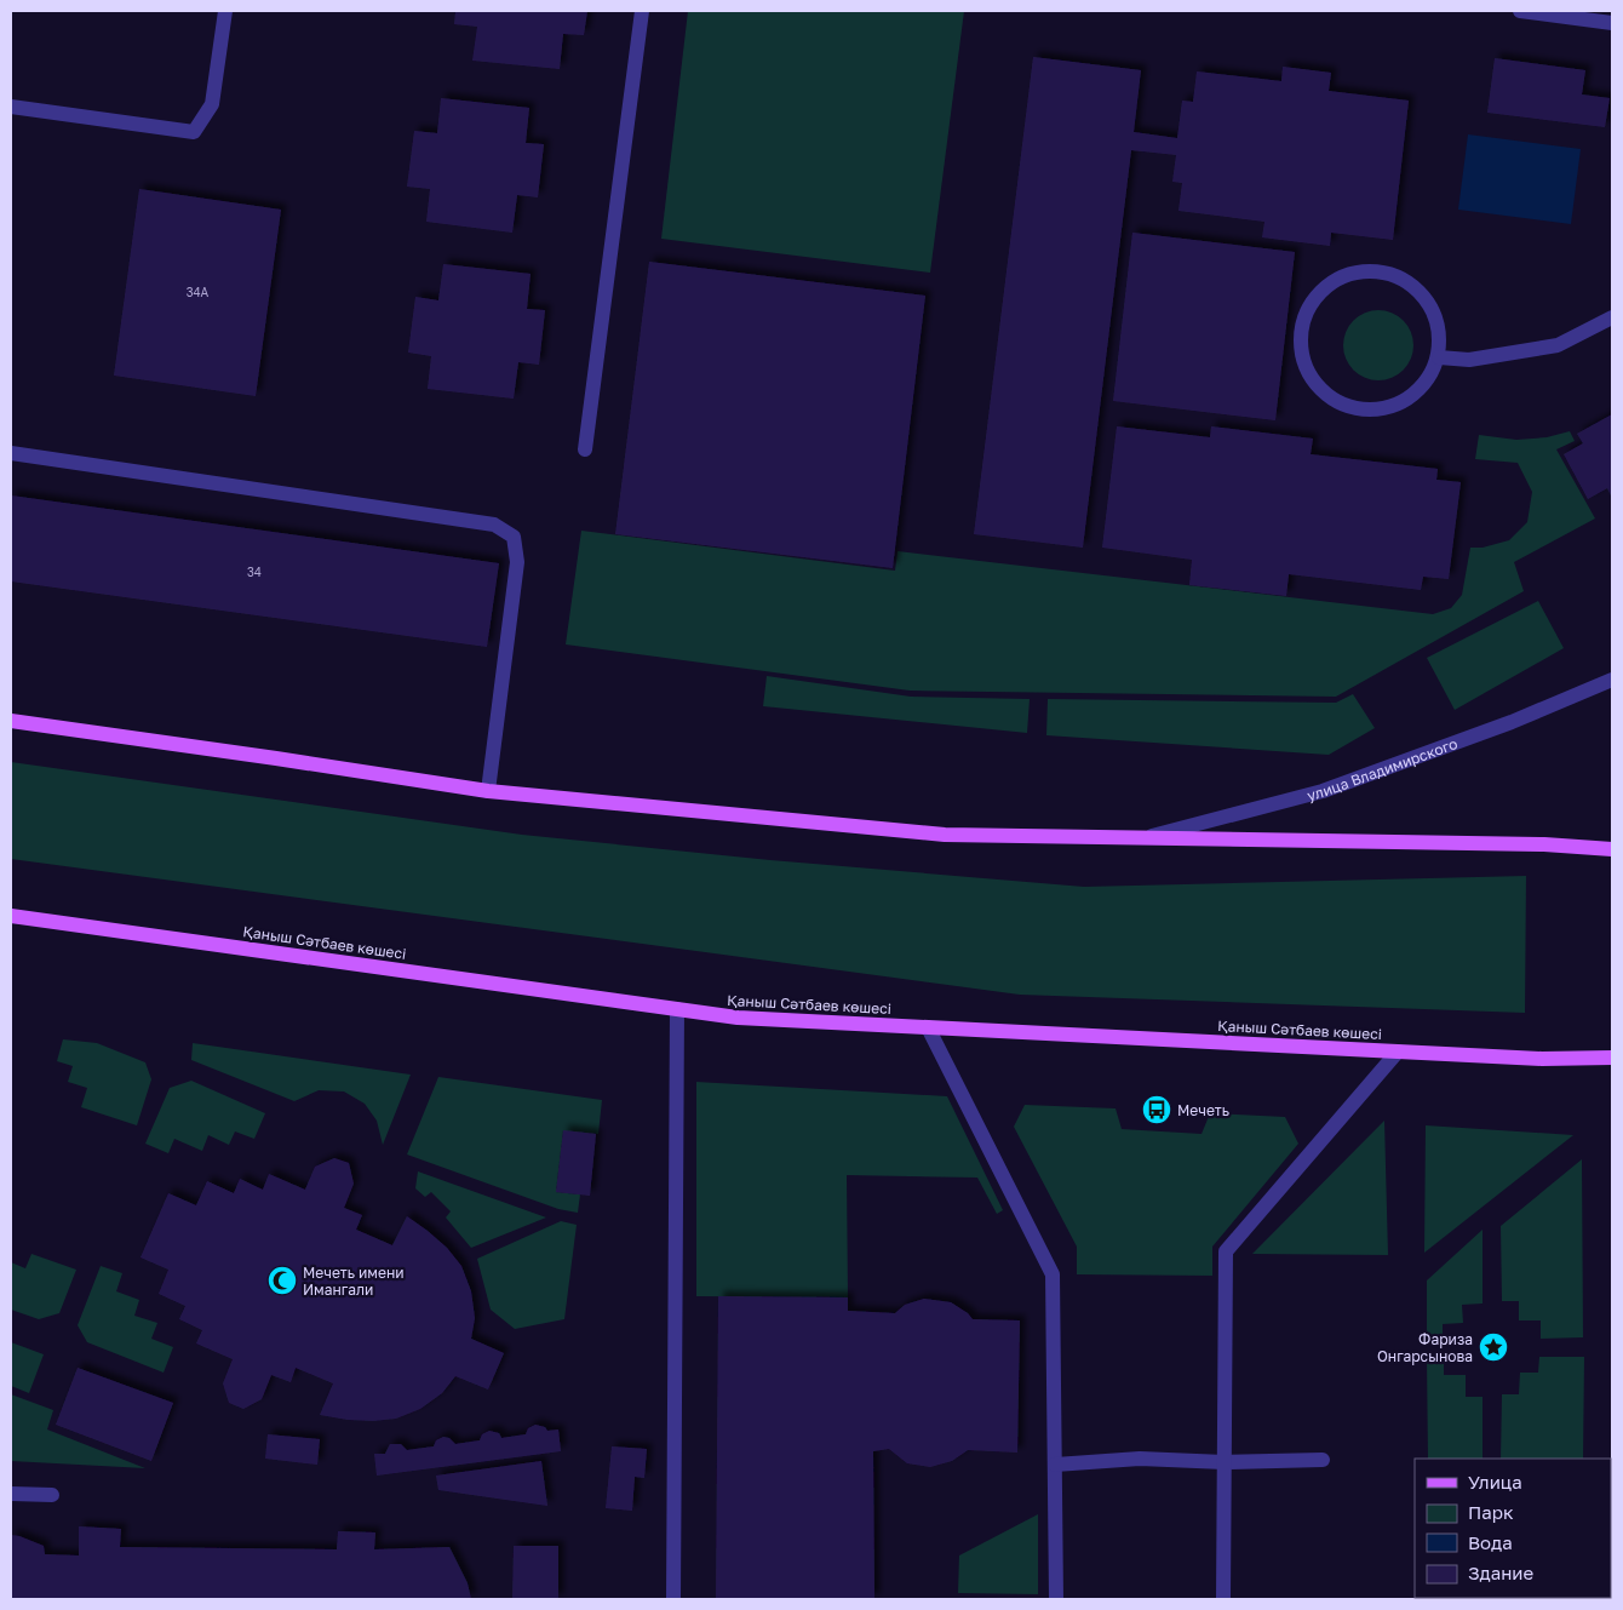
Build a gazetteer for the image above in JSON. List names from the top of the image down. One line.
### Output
{"streets":{"main road":["Қаныш Сәтбаев көшесі"],"street":["улица Владимирского"]},"places":{"bus stop":["Мечеть"],"mosque":["Мечеть имени Имангали"],"place":["Фариза Онгарсынова"]},"house_numbers":["34А","34"],"legend":["Улица","Парк","Вода","Здание"]}
